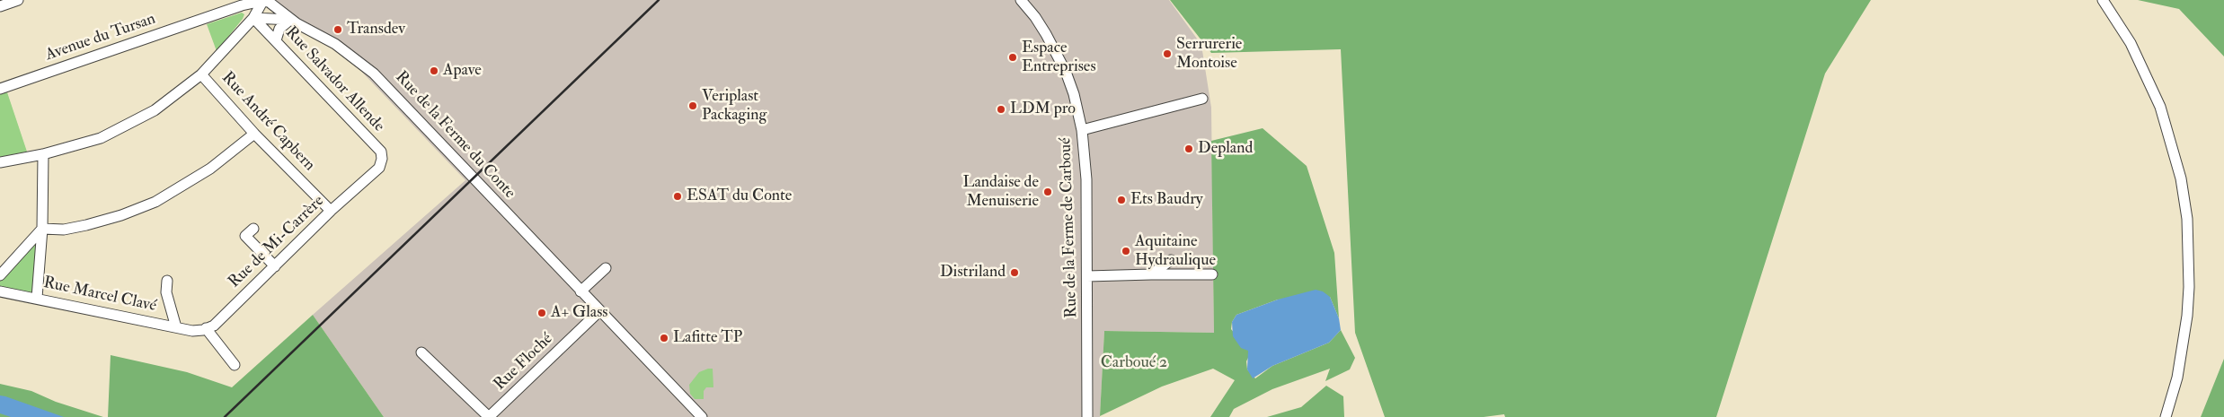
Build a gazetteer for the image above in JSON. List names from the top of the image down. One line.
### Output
{"streets":{"street":["Avenue du Tursan","Rue Salvador Allende","Rue André Capbern","Rue de la Ferme du Conte","Rue de la Ferme de Carboué","Rue de Mi-Carrère","Rue Marcel Clavé","Rue Floché"]},"crossings":[["Avenue du Tursan","Rue de la Ferme du Conte"],["Rue Salvador Allende","Rue de la Ferme du Conte"],["Rue Salvador Allende","Rue de Mi-Carrère"],["Rue André Capbern","Rue de Mi-Carrère"],["Rue de la Ferme du Conte","Rue Floché"],["Rue de Mi-Carrère","Rue Marcel Clavé"]],"parks":["Carboué 2"],"places":["Transdev","Serrurerie Montoise","Espace Entreprises","Apave","Veriplast Packaging","LDM pro","Depland","Landaise de Menuiserie","ESAT du Conte","Ets Baudry","Aquitaine Hydraulique","Distriland","A+ Glass","Lafitte TP"]}
